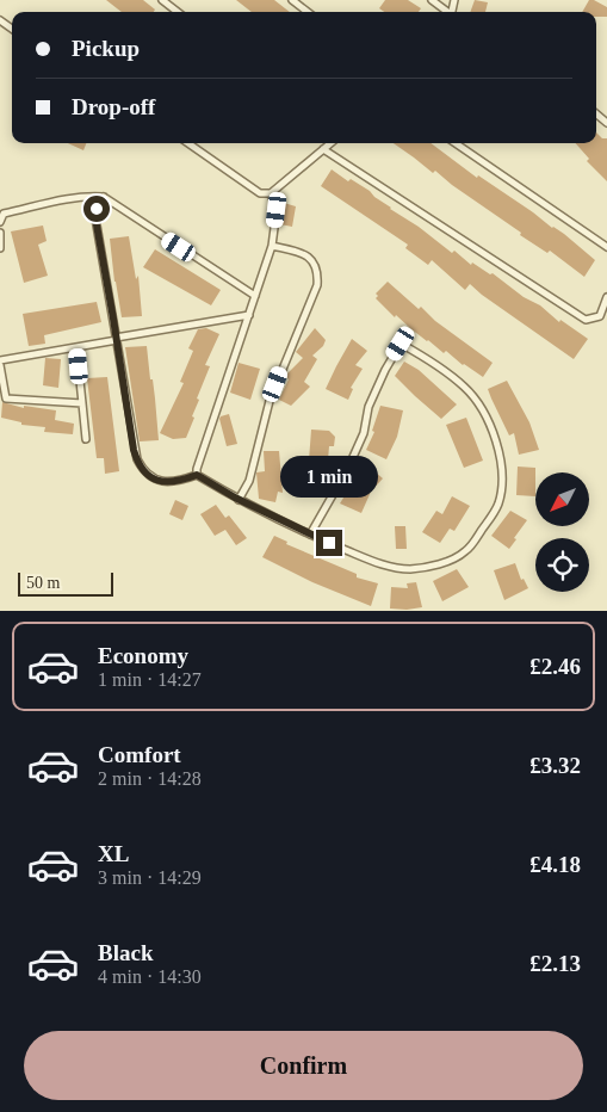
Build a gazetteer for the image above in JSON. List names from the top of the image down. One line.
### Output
{"scale_bar":"50 m","north":"bottom left","page":{"banner":["Pickup","Drop-off"],"bubble":"1 min","scale":"50 m","list":[{"name":"Economy","note":"1 min · 14:27","value":"£2.46"},{"name":"Comfort","note":"2 min · 14:28","value":"£3.32"},{"name":"XL","note":"3 min · 14:29","value":"£4.18"},{"name":"Black","note":"4 min · 14:30","value":"£2.13"}],"buttons":"Confirm"}}
